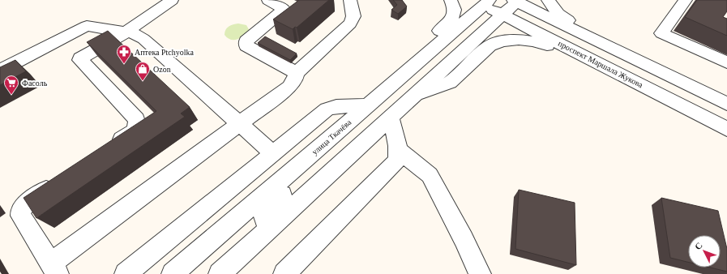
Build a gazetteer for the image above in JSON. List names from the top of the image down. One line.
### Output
{"streets":{"street":["проспект Маршала Жукова","улица Ткачёва"]},"crossings":[["проспект Маршала Жукова","улица Ткачёва"]],"places":{"pharmacy":["Аптека Ptchyolka"],"shop":["Ozon"],"supermarket":["Фасоль"]},"north":"top left"}
